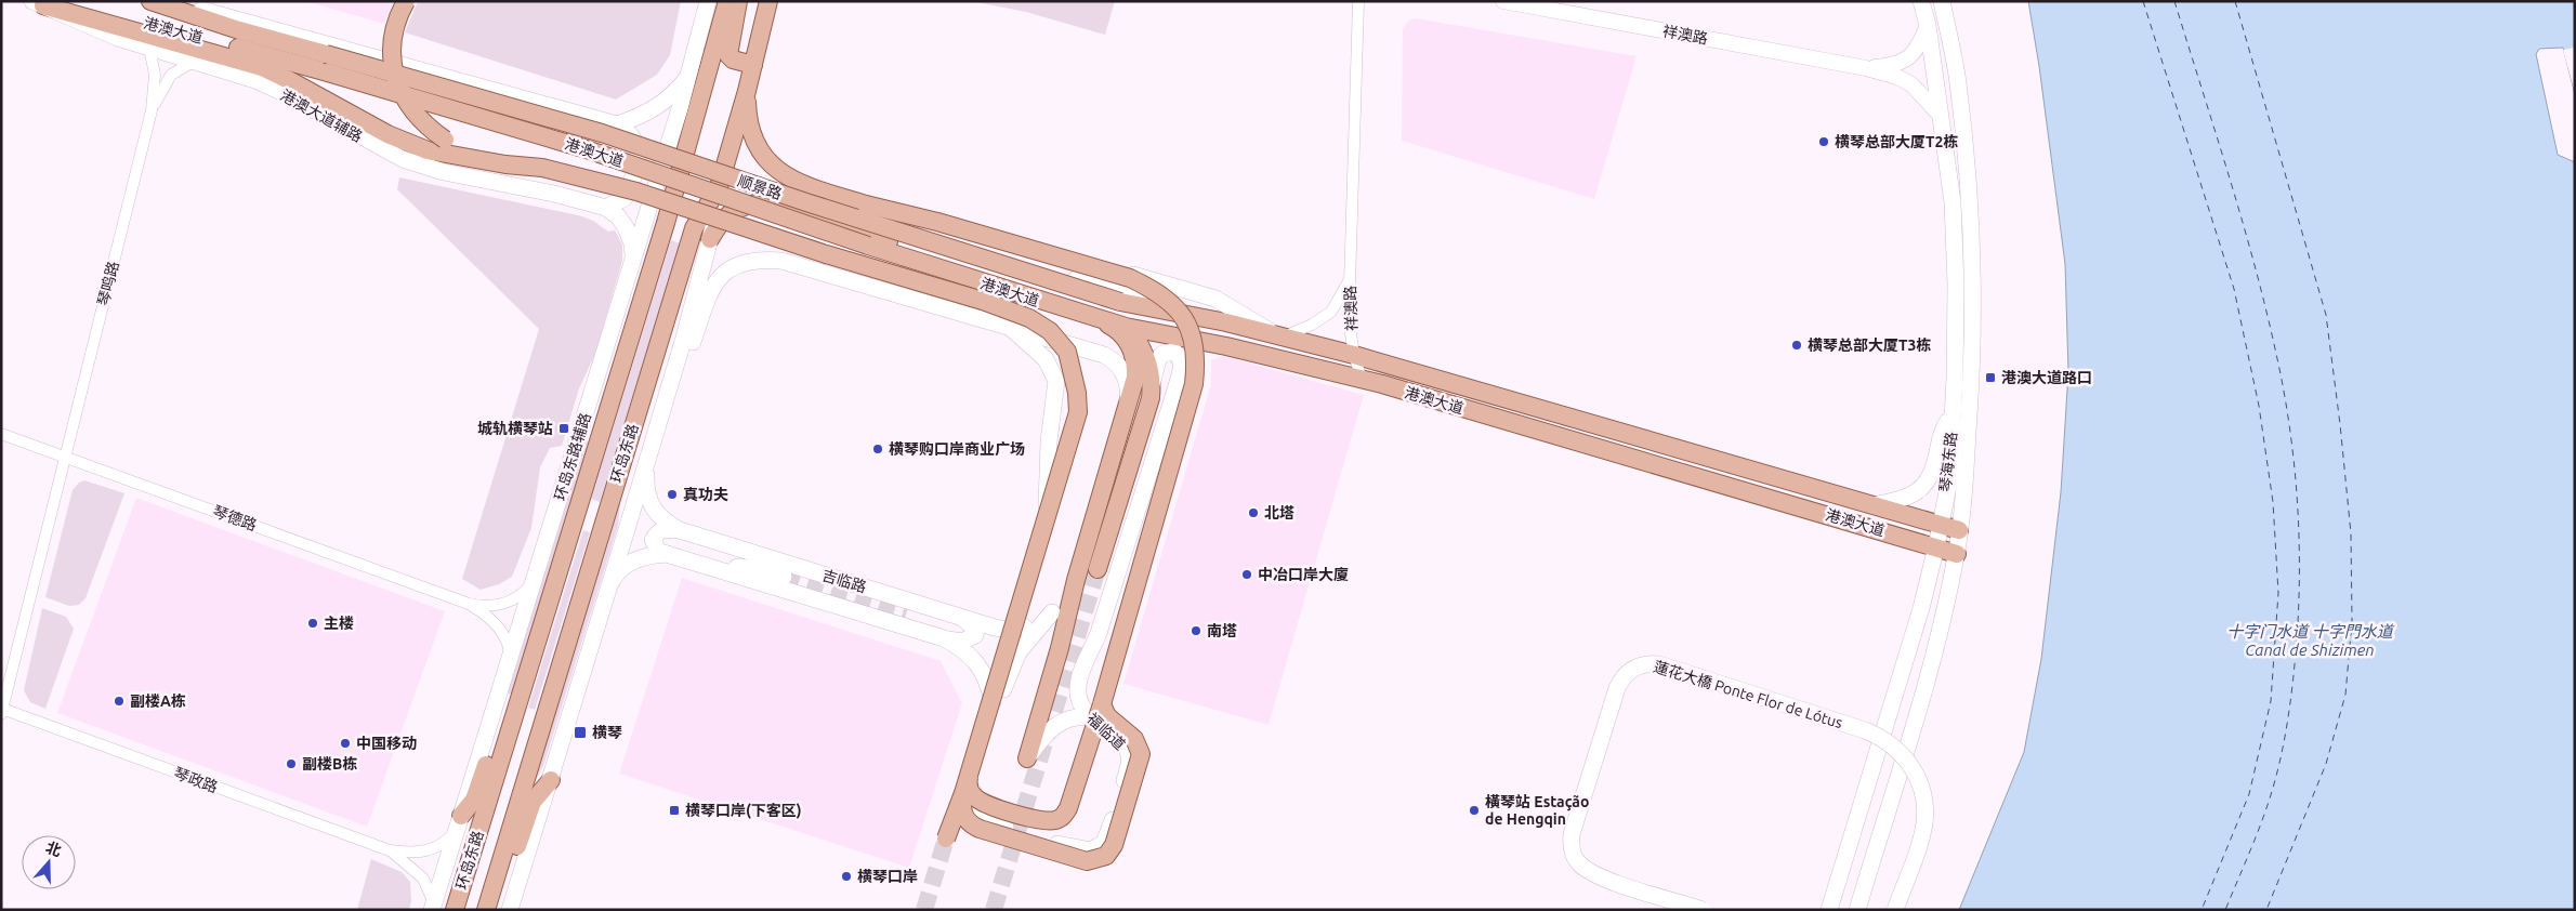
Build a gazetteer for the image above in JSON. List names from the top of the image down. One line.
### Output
{"streets":{"main road":["港澳大道","港澳大道辅路","顺景路","环岛东路","环岛东路辅路","琴海东路","吉临路","蓮花大橋 Ponte Flor de Lótus","福临道"],"street":["祥澳路","琴鸣路","琴德路","琴政路"]},"crossings":[["港澳大道","祥澳路"],["港澳大道","顺景路"],["港澳大道","环岛东路"],["港澳大道","琴海东路"],["港澳大道","福临道"],["祥澳路","琴海东路"],["顺景路","环岛东路"],["琴鸣路","琴德路"],["琴鸣路","琴政路"],["环岛东路辅路","琴德路"],["琴德路","琴政路"],["吉临路","福临道"]],"water":["十字门水道 十字門水道 Canal de Shizimen"],"places":{"other":["横琴总部大厦T2栋","横琴总部大厦T3栋","横琴购口岸商业广场","真功夫","北塔","中冶口岸大廈","主楼","南塔","副楼A栋","中国移动","副楼B栋","橫琴站 Estação de Hengqin","横琴口岸"],"transit":["港澳大道路口","城轨横琴站","横琴","横琴口岸(下客区)"]},"north":"top"}
